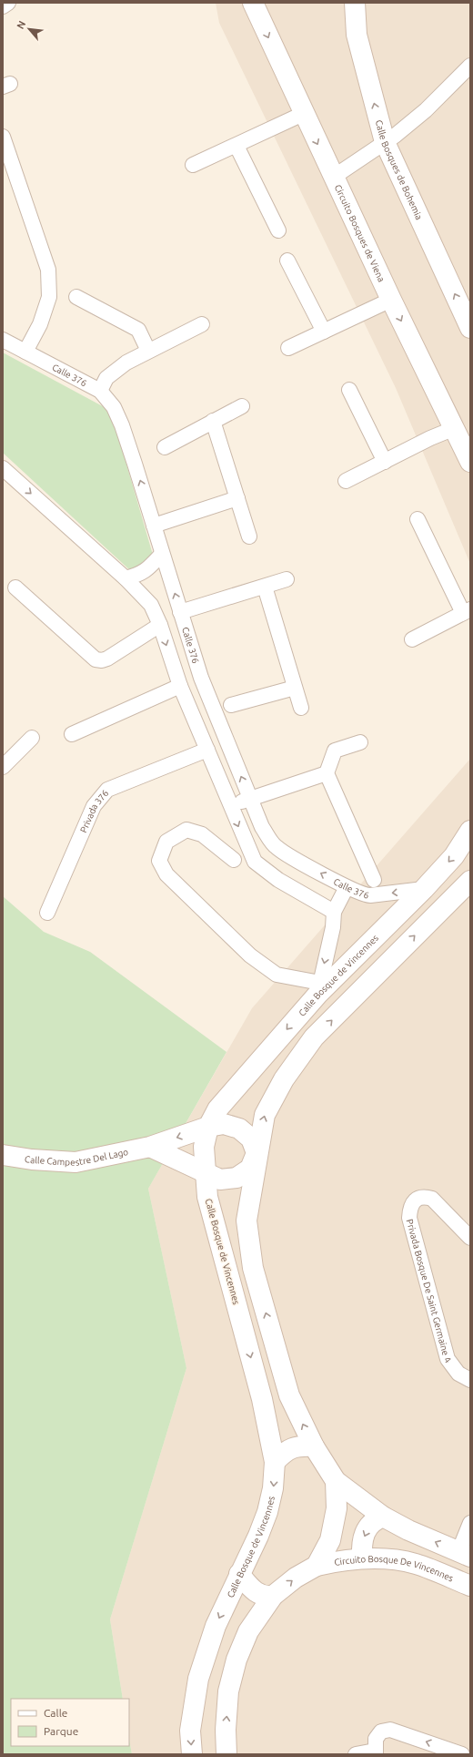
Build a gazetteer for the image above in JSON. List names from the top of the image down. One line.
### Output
{"streets":{"main road":["Calle Bosques de Bohemia","Circuito Bosques de Viena","Calle Bosque de Vincennes","Calle Campestre Del Lago","Circuito Bosque De Vincennes"],"street":["Calle 376","Privada 376","Privada Bosque De Saint Germaine 4"]},"crossings":[["Calle 376","Calle Bosque de Vincennes"],["Calle Bosque de Vincennes","Calle Campestre Del Lago"]],"one_way":["Calle Bosques de Bohemia","Circuito Bosques de Viena","Calle Bosque de Vincennes"],"legend":["Calle","Parque"],"north":"top left"}
